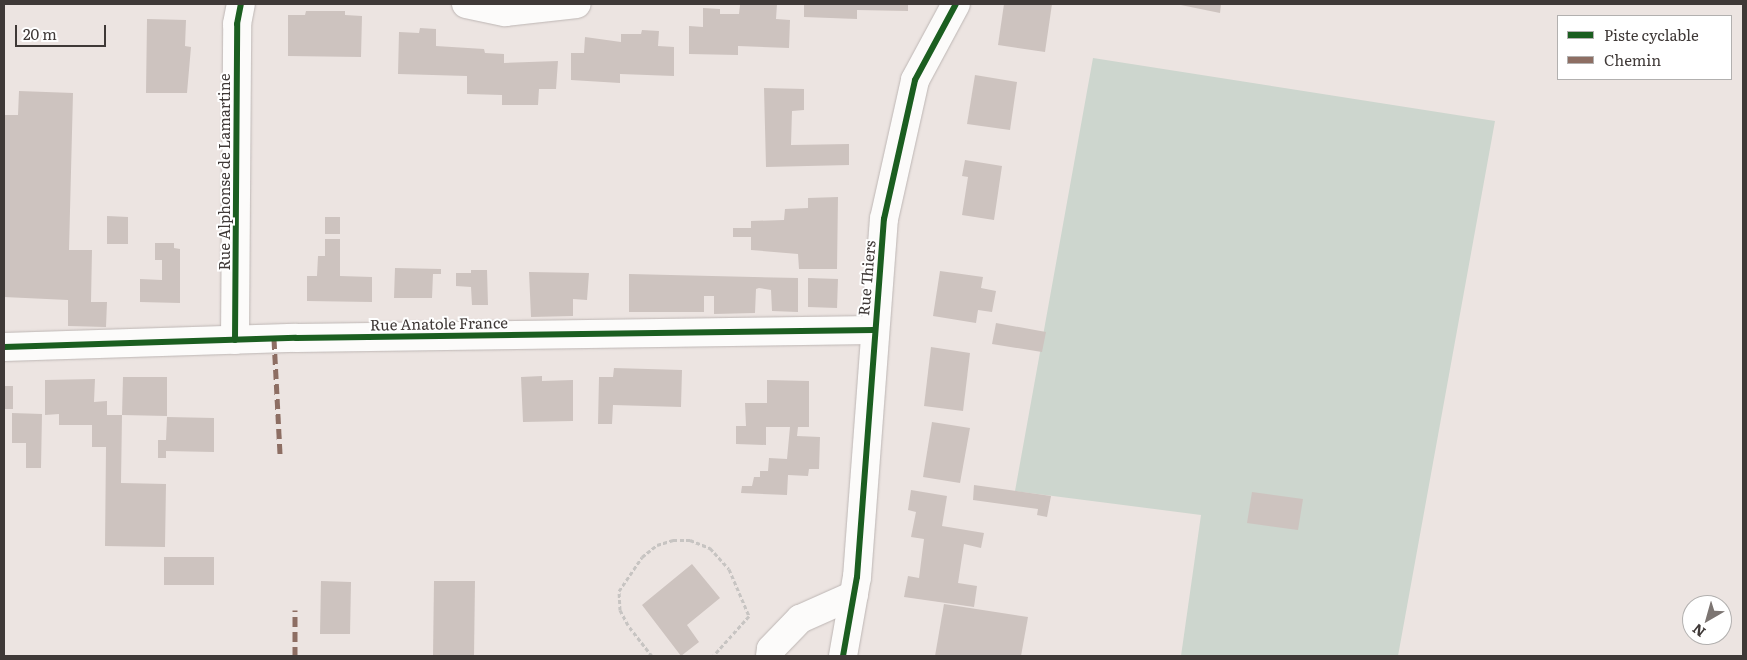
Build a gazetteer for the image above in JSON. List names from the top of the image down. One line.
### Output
{"streets":{"street":["Rue Alphonse de Lamartine","Rue Thiers","Rue Anatole France"]},"crossings":[["Rue Alphonse de Lamartine","Rue Anatole France"],["Rue Thiers","Rue Anatole France"]],"legend":["Piste cyclable","Chemin"],"scale_bar":"20 m","north":"bottom left"}
